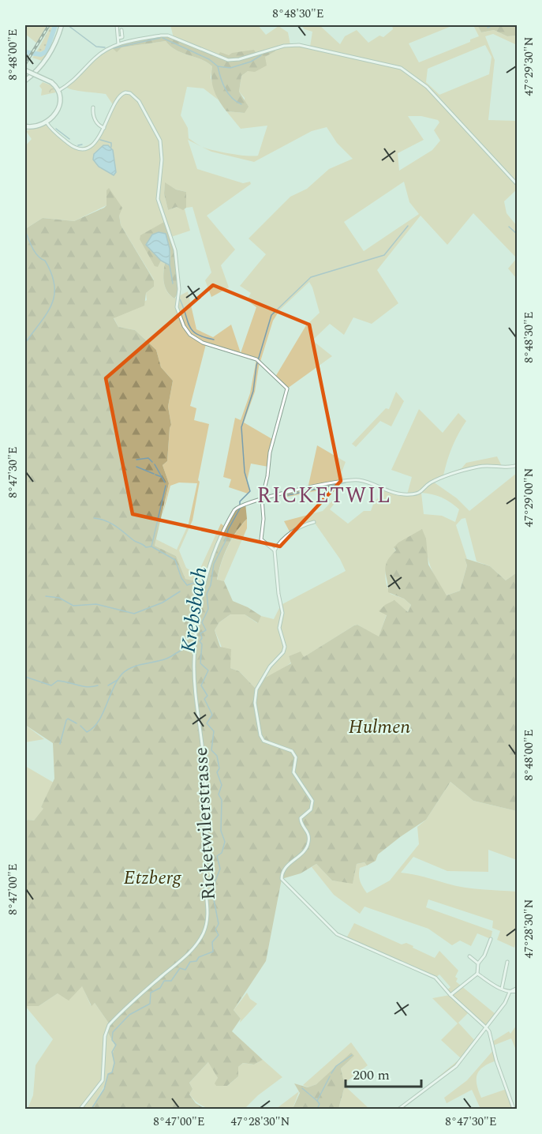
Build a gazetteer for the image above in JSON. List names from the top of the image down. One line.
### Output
{"streets":{"street":["Ricketwilerstrasse"]},"districts":["RICKETWIL"],"water":["Krebsbach"],"parks":["Hulmen","Etzberg"],"scale_bar":"200 m","coordinates":["8°48'30\"E","8°48'00\"E","47°29'30\"N","8°47'30\"E","47°29'00\"N","8°47'00\"E","47°28'30\"N"]}
